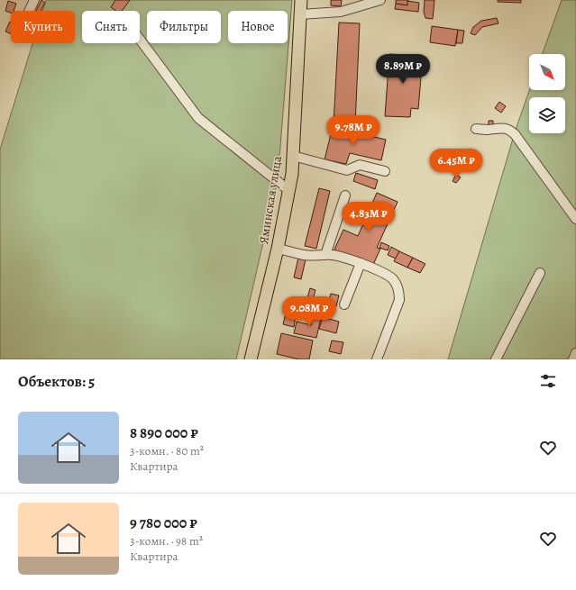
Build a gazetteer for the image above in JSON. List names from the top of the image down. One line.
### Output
{"streets":{"main road":["Яминская улица"]},"north":"bottom right","page":{"chip":["Купить","Снять","Фильтры","Новое"],"price":["8.89M ₽","9.78M ₽","6.45M ₽","4.83M ₽","9.08M ₽"],"heading":"Объектов: 5","list":[{"name":"8 890 000 ₽","note":"3-комн. · 80 m² · Квартира"},{"name":"9 780 000 ₽","note":"3-комн. · 98 m² · Квартира"}]}}
